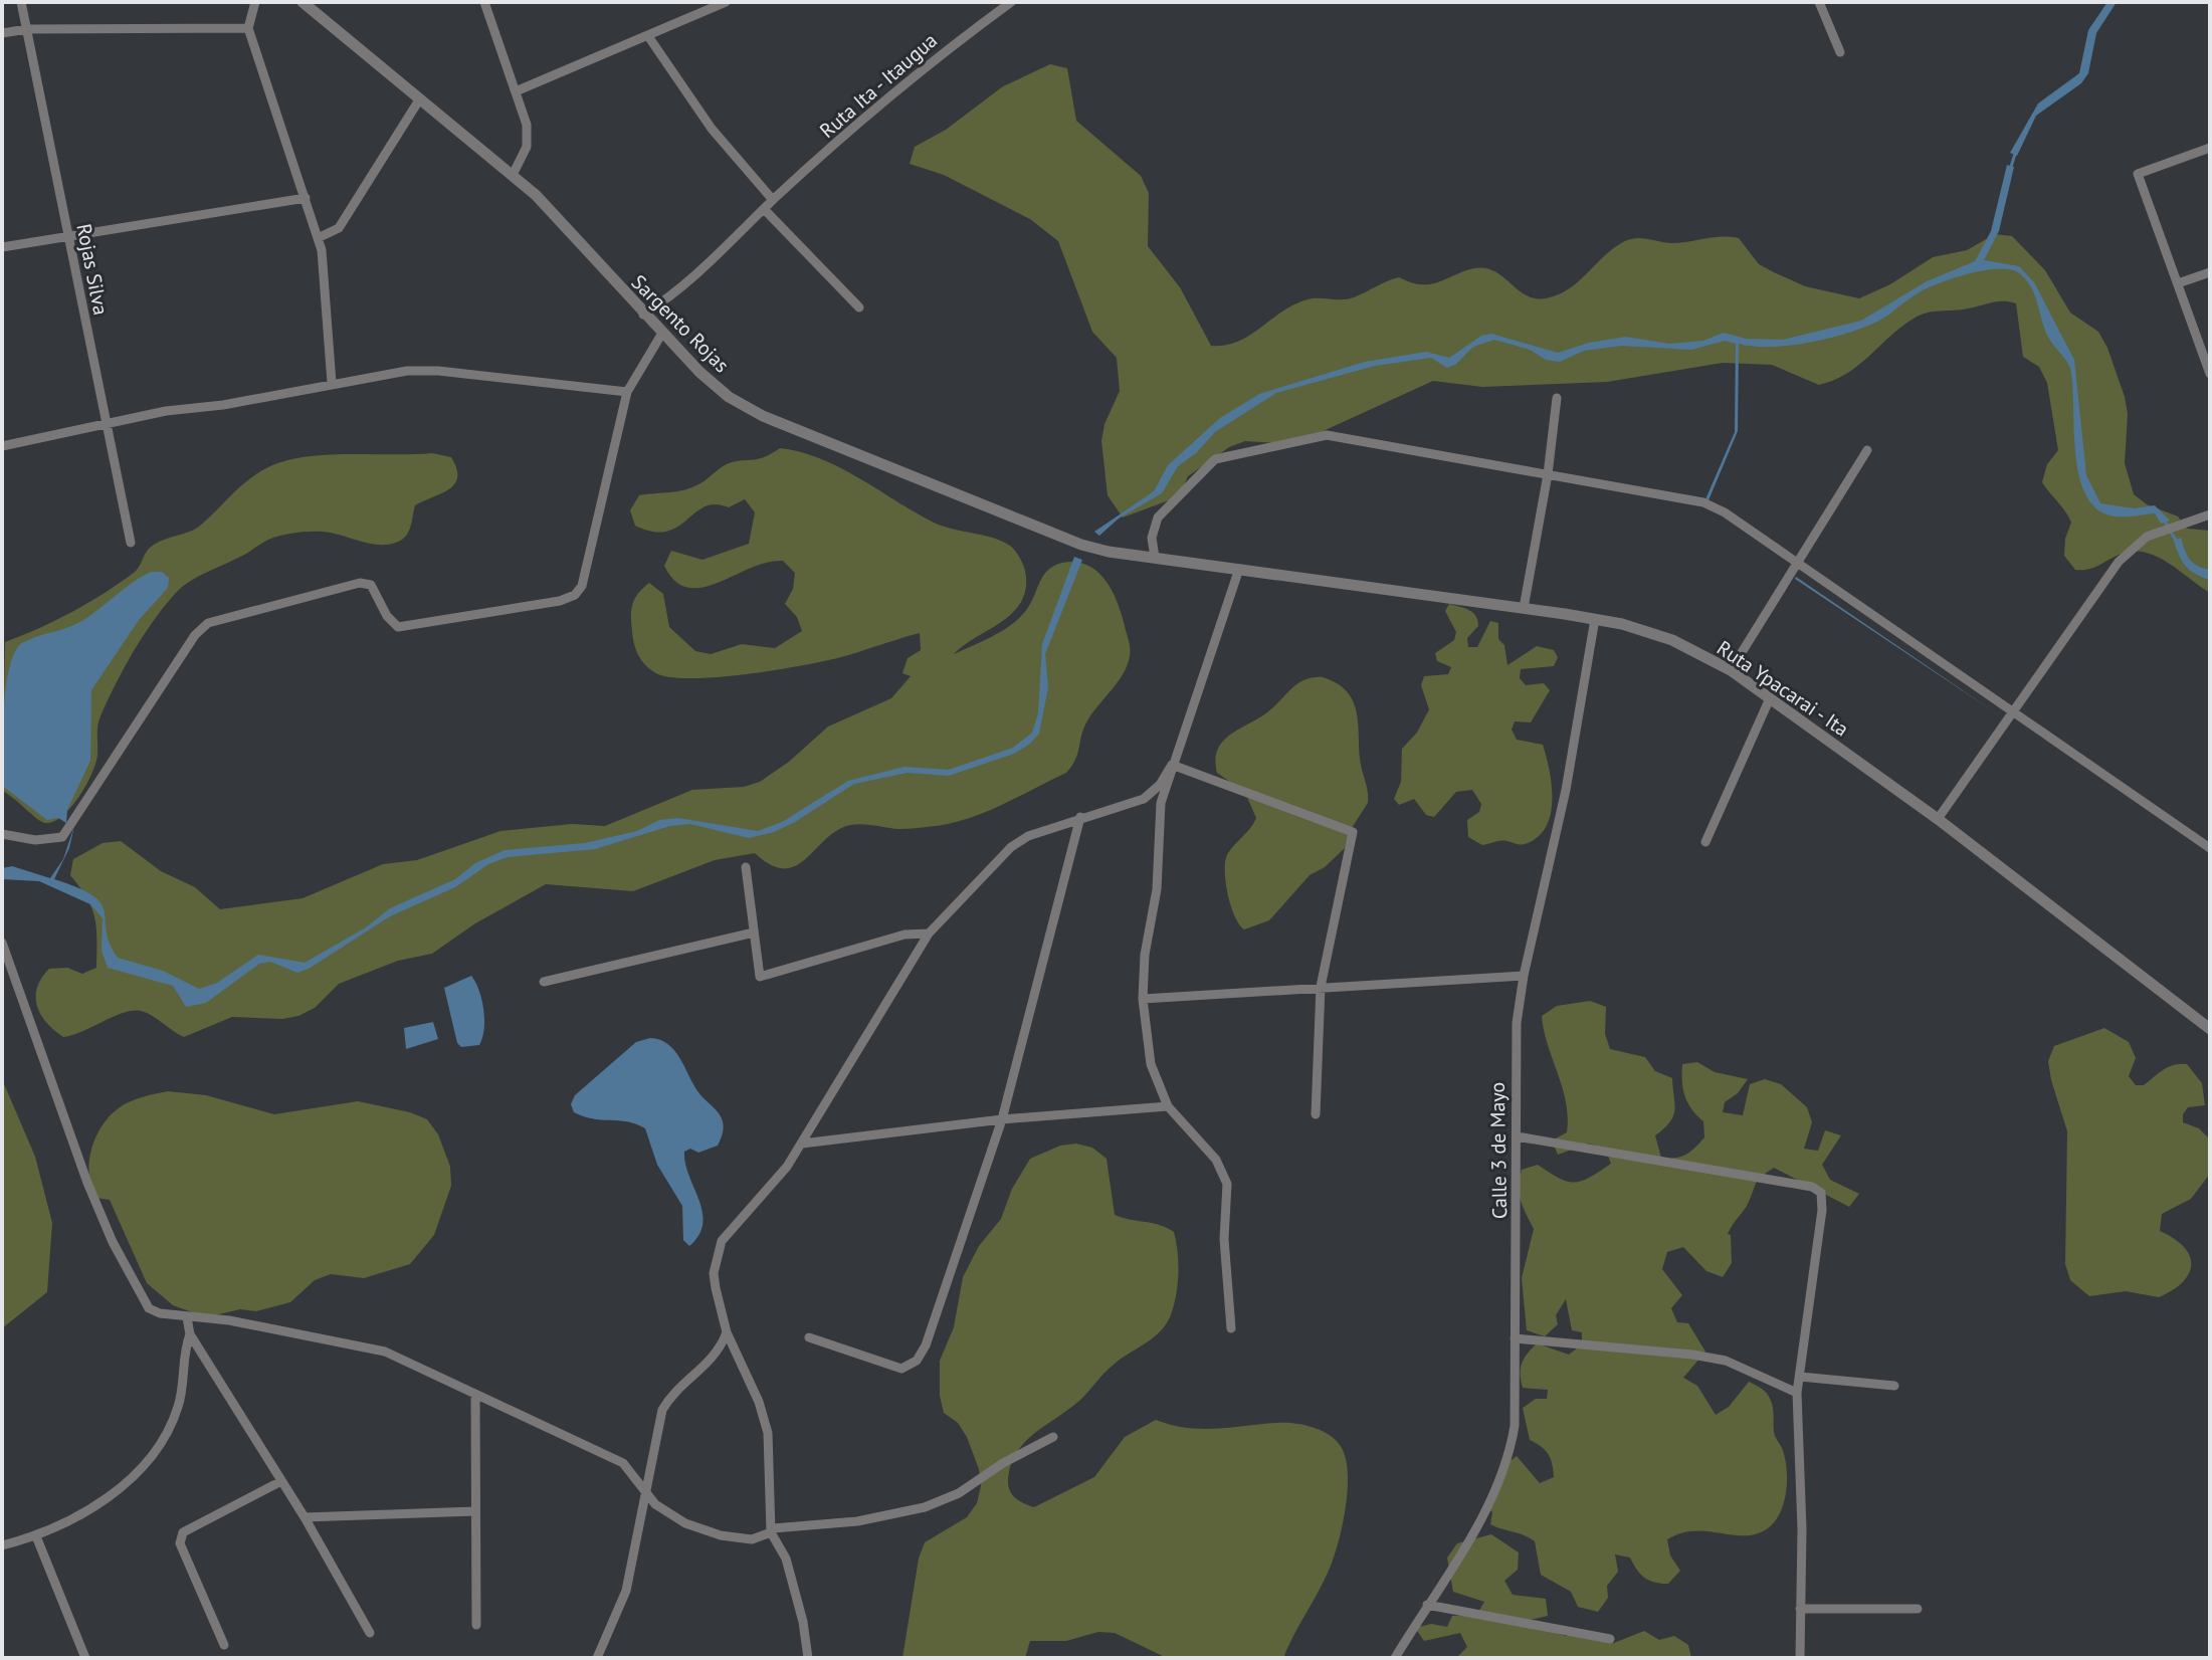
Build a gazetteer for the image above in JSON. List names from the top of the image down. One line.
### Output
{"streets":{"street":["Ruta Ita - Itaugua","Rojas Silva","Sargento Rojas","Ruta Ypacarai - Ita","Calle 3 de Mayo"]},"crossings":[["Ruta Ita - Itaugua","Sargento Rojas"],["Sargento Rojas","Ruta Ypacarai - Ita"],["Ruta Ypacarai - Ita","Calle 3 de Mayo"]]}
